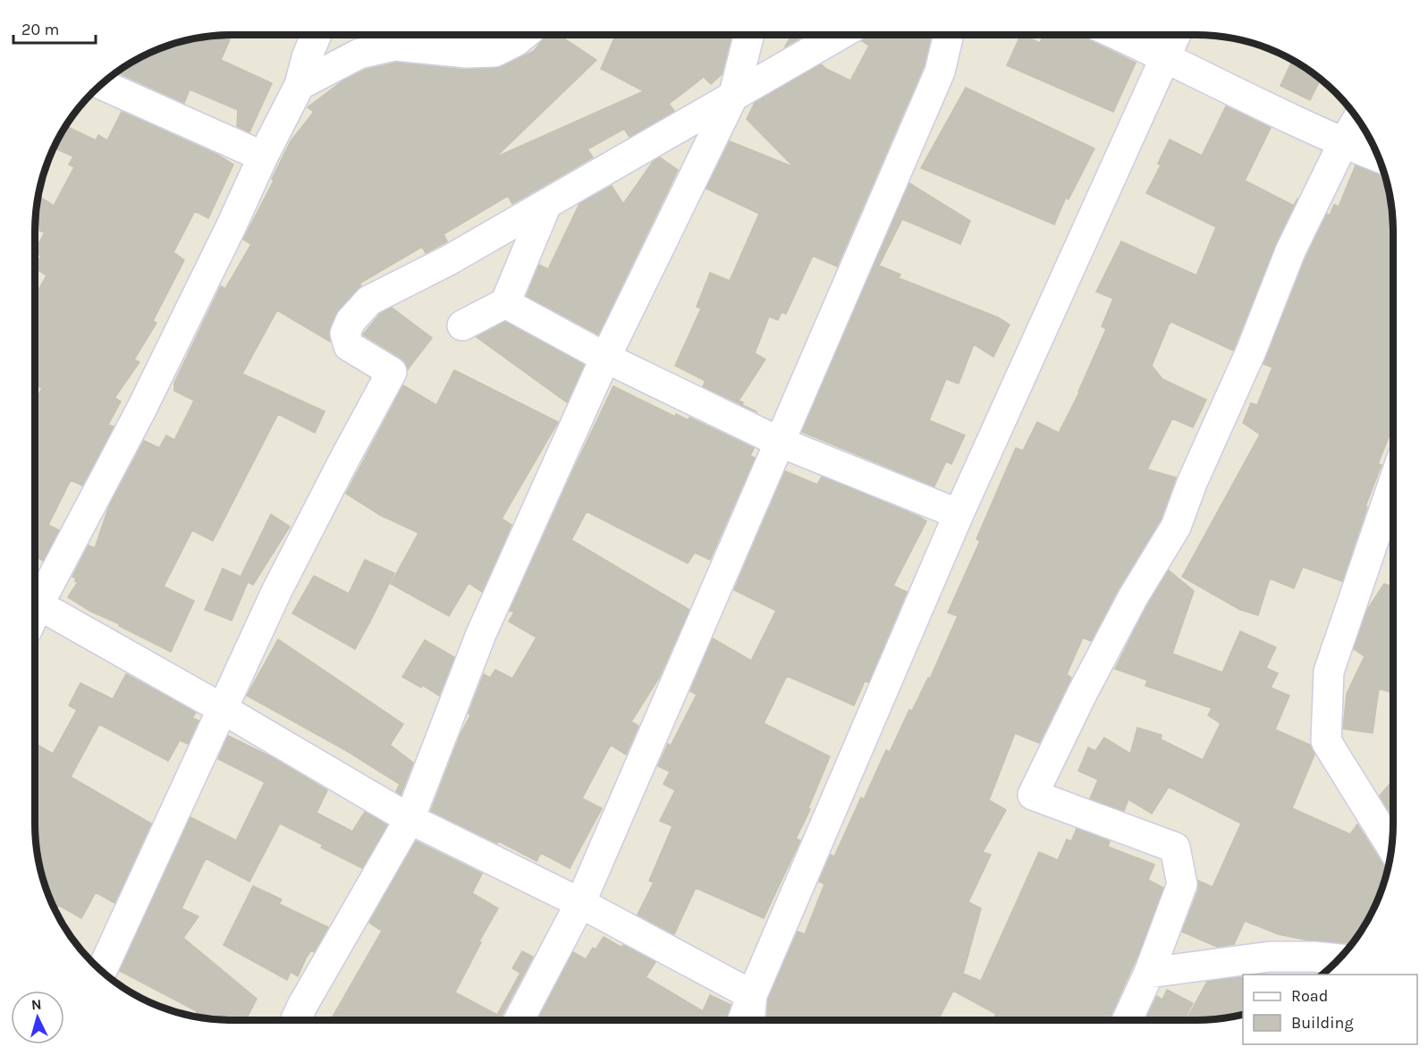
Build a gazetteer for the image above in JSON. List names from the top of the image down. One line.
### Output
{"legend":["Road","Building"],"scale_bar":"20 m","north":"top"}
